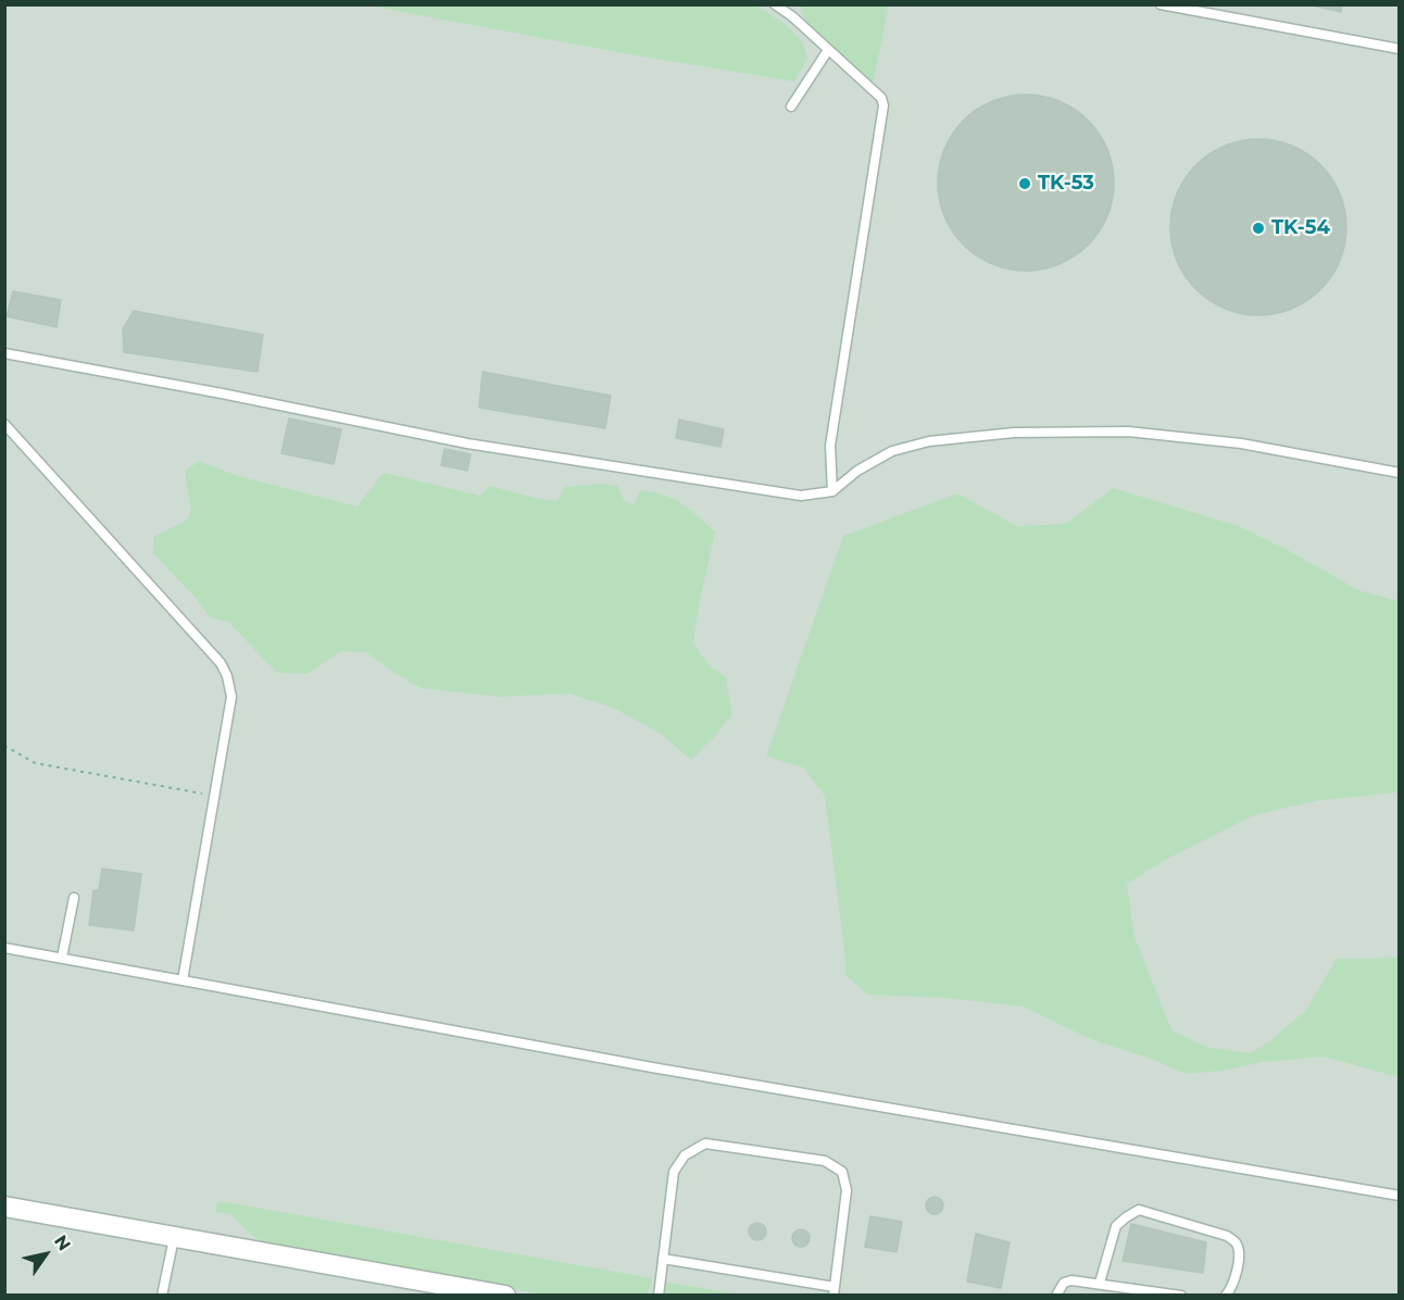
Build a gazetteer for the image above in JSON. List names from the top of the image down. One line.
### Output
{"places":["TK-53","TK-54"],"north":"top right"}
